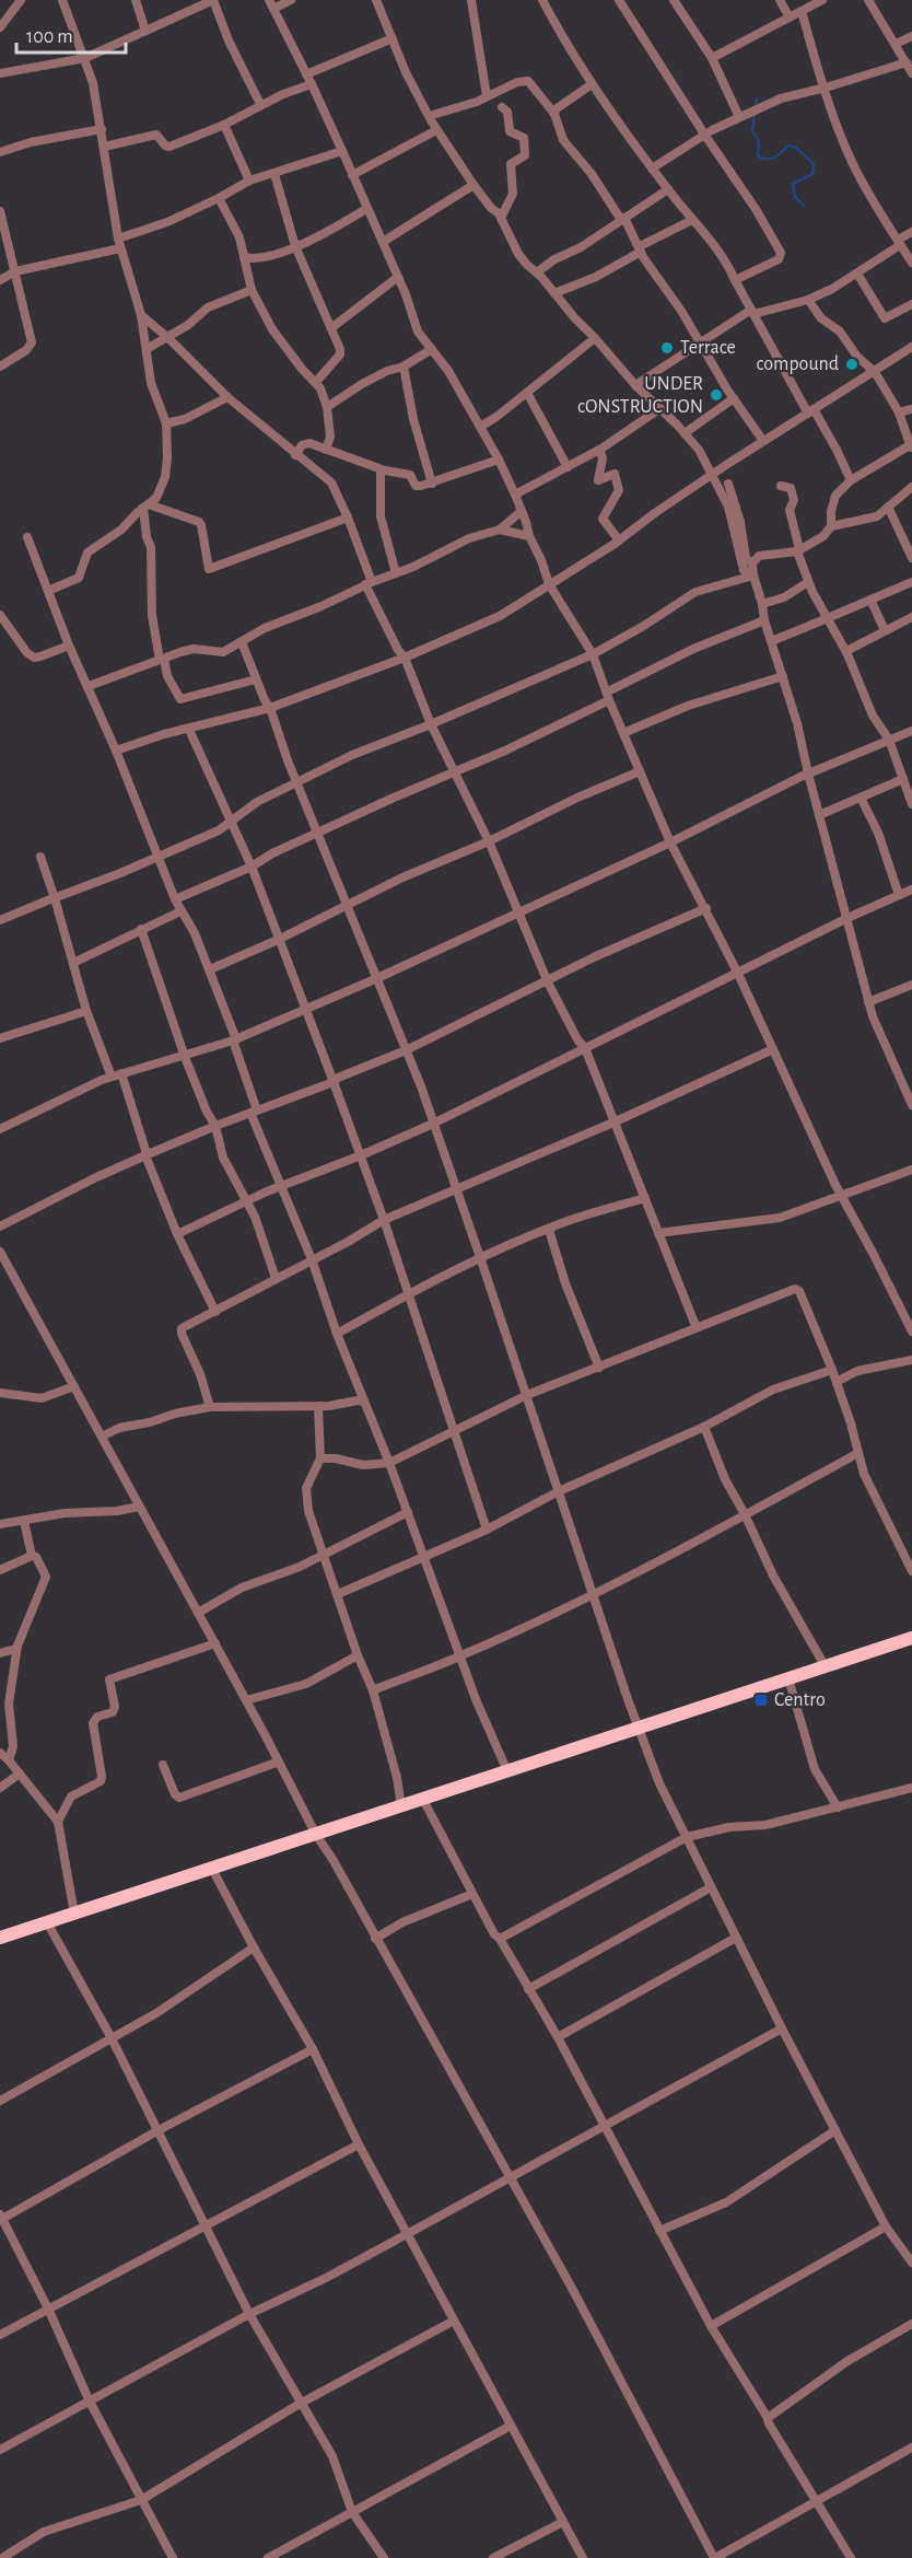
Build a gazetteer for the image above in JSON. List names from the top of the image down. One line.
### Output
{"places":{"other":["Terrace","compound","UNDER cONSTRUCTION"],"transit":["Centro"]},"scale_bar":"100 m"}
